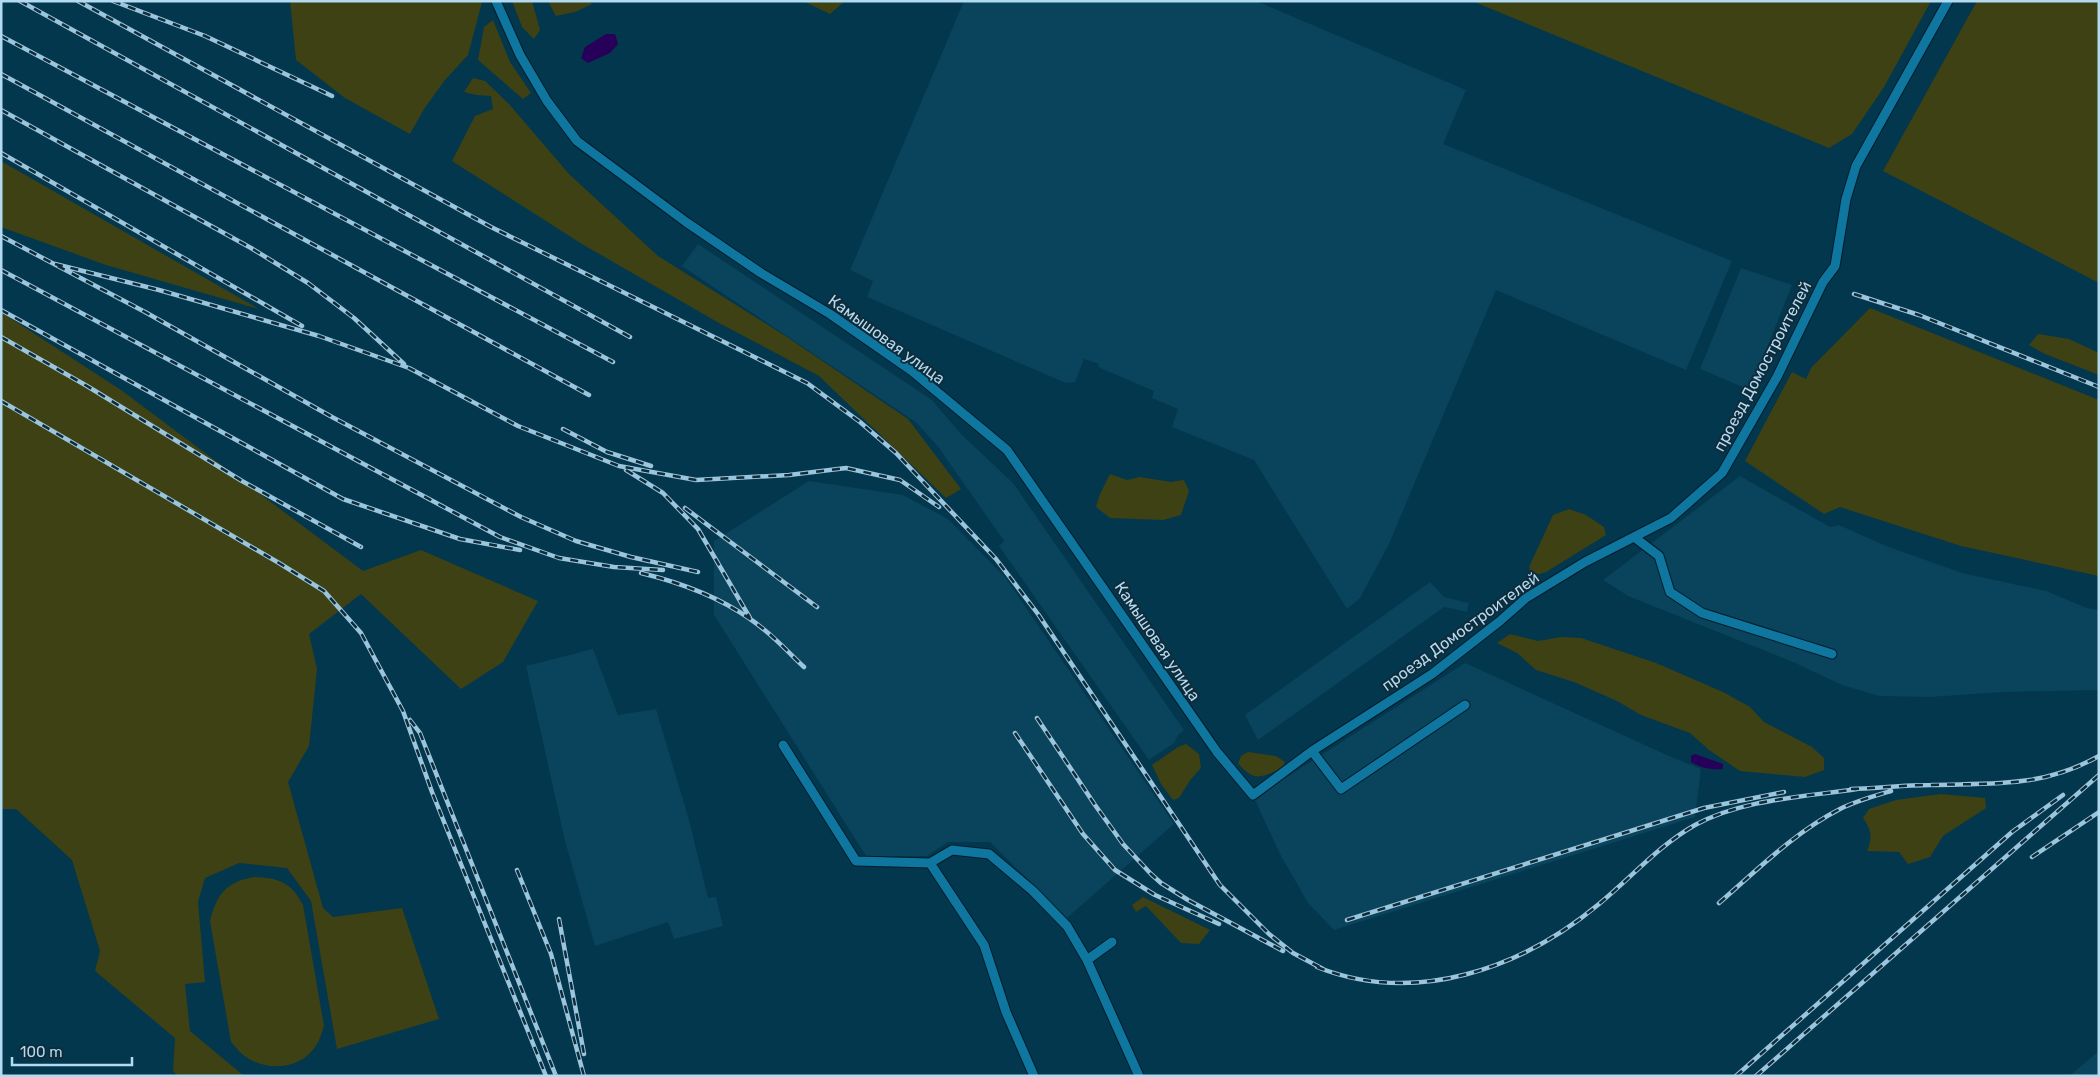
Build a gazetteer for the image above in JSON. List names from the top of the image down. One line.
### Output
{"streets":{"street":["Камышовая улица","проезд Домостроителей"]},"crossings":[["Камышовая улица","проезд Домостроителей"]],"scale_bar":"100 m"}
